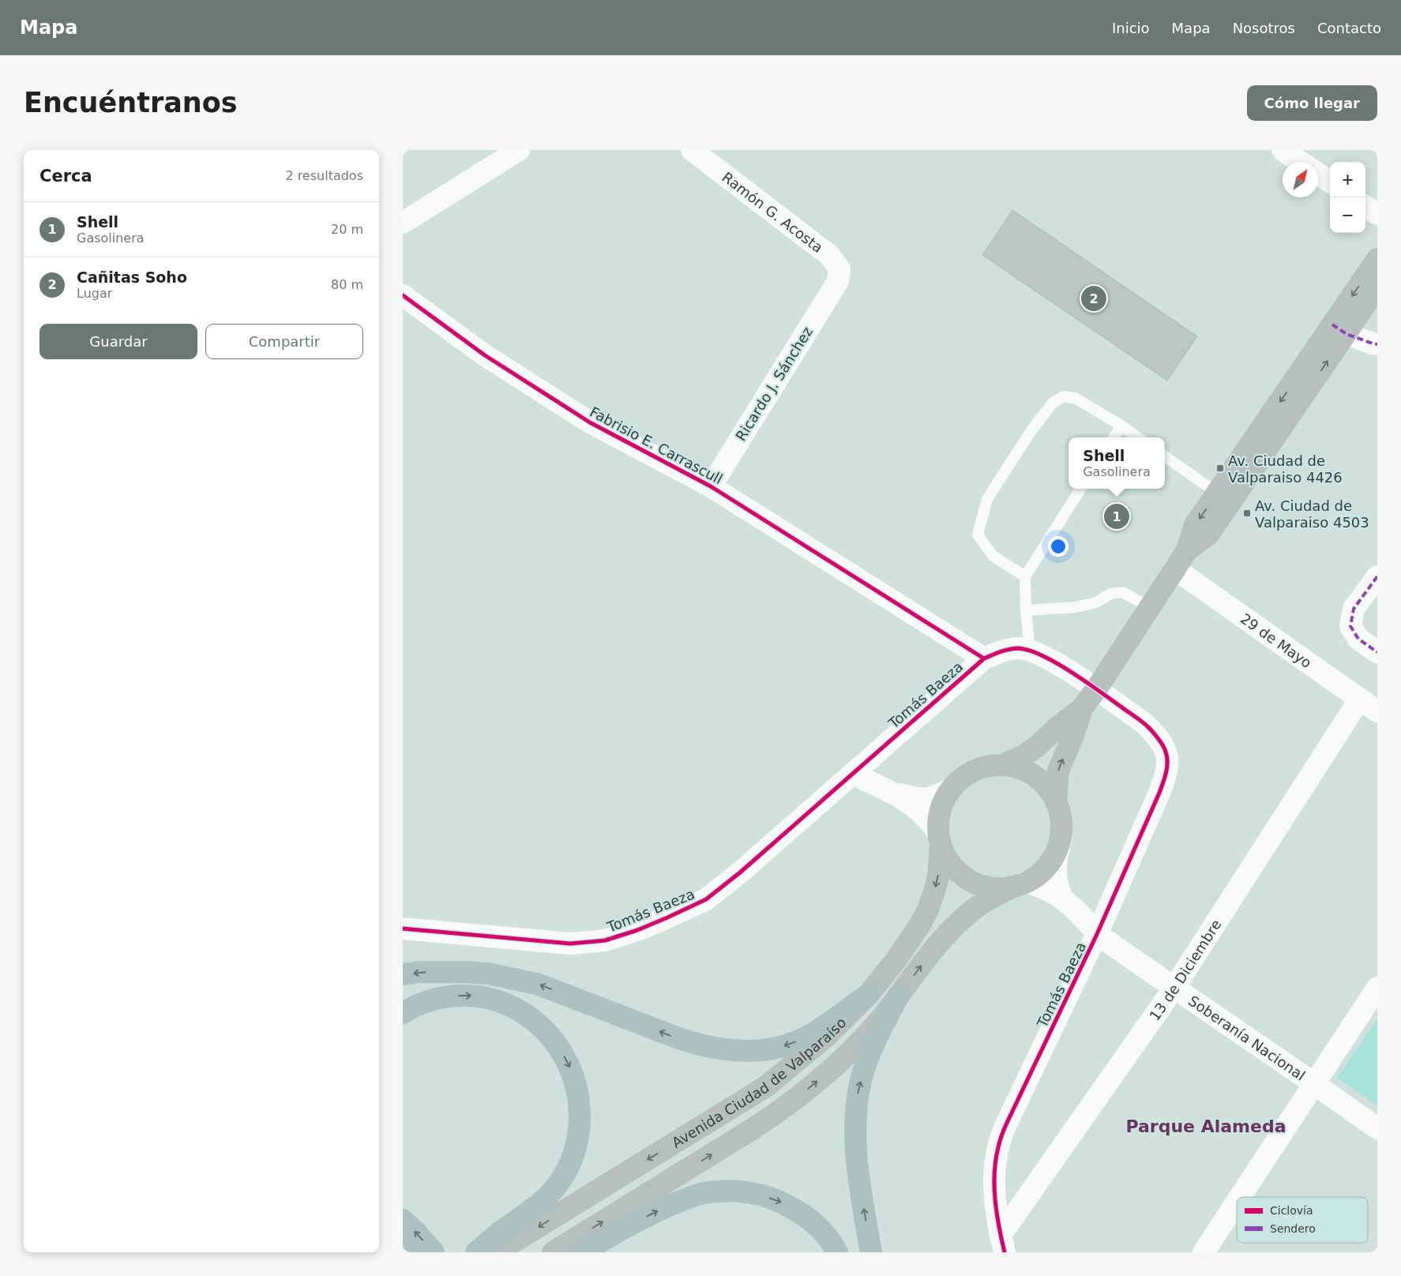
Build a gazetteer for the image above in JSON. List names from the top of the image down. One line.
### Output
{"streets":{"main road":["Avenida Ciudad de Valparaíso"],"street":["Ramón G. Acosta","Ricardo J. Sánchez","Fabrisio E. Carrascull","29 de Mayo","Tomás Baeza","13 de Diciembre","Soberanía Nacional"]},"crossings":[["Ramón G. Acosta","Ricardo J. Sánchez"],["Ricardo J. Sánchez","Fabrisio E. Carrascull"],["Fabrisio E. Carrascull","Tomás Baeza"],["29 de Mayo","13 de Diciembre"],["Tomás Baeza","13 de Diciembre"],["Tomás Baeza","Soberanía Nacional"],["13 de Diciembre","Soberanía Nacional"],["Soberanía Nacional","Avenida Ciudad de Valparaíso"]],"districts":["Parque Alameda"],"places":{"transit":["Av. Ciudad de Valparaiso 4426","Av. Ciudad de Valparaiso 4503"]},"legend":["Ciclovía","Sendero"],"north":"top right","page":{"header":"Mapa","nav":["Inicio","Mapa","Nosotros","Contacto"],"buttons":["Cómo llegar",["Guardar","Compartir"]],"title":"Encuéntranos","heading":["Cerca","2 resultados"],"map_buttons":["+","−"],"list":[{"mark":"1","name":"Shell","note":"Gasolinera","value":"20 m"},{"mark":"2","name":"Cañitas Soho","note":"Lugar","value":"80 m"}],"pins":["2","1"],"popup":["Shell","Gasolinera"]}}
